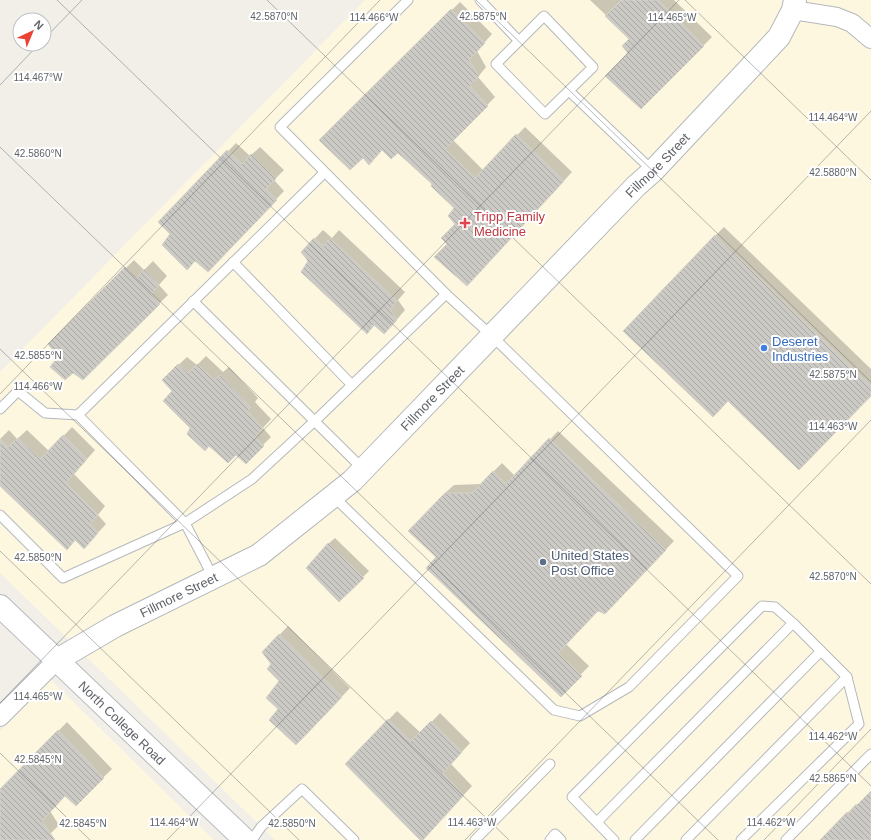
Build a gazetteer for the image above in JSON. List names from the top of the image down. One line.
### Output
{"streets":{"street":["Fillmore Street","North College Road"]},"crossings":[["Fillmore Street","North College Road"]],"places":{"health":["Tripp Family Medicine"],"other":["Deseret Industries","United States Post Office"]},"north":"top right","coordinates":["42.5870°N","42.5875°N","114.466°W","114.465°W","114.467°W","114.464°W","42.5860°N","42.5880°N","42.5855°N","114.463°W","42.5850°N","114.462°W","42.5845°N","42.5865°N"]}
